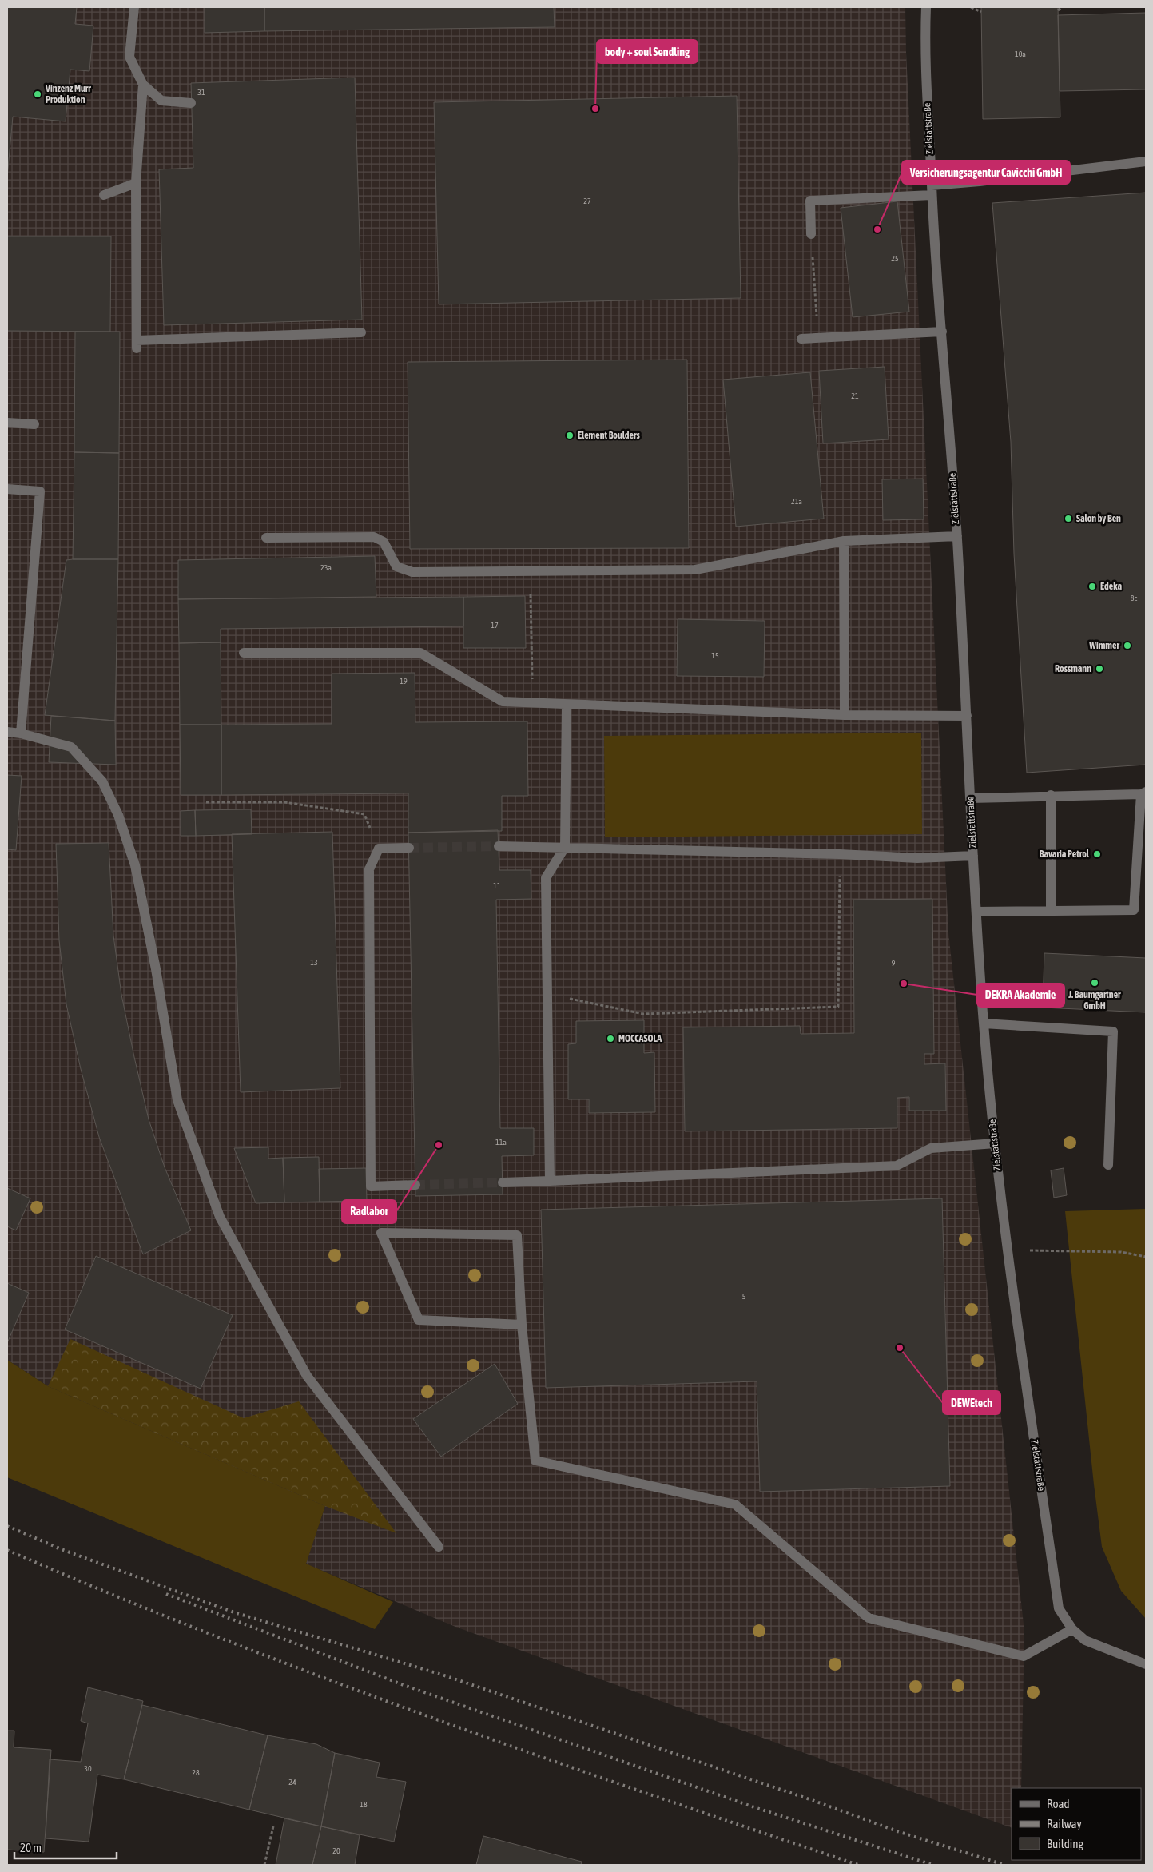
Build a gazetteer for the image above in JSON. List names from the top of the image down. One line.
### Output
{"streets":{"street":["Zielstattstraße"]},"places":["Vinzenz Murr Produktion","body + soul Sendling","Versicherungsagentur Cavicchi GmbH","Element Boulders","Salon by Ben","Edeka","Wimmer","Rossmann","Bavaria Petrol","J. Baumgartner GmbH","DEKRA Akademie","MOCCASOLA","Radlabor","DEWEtech"],"house_numbers":["10a","31","27","25","21","21a","23a","8c","17","15","19","11","13","9","11a","5","30","28","24","18","20"],"legend":["Road","Railway","Building"],"scale_bar":"20 m"}
